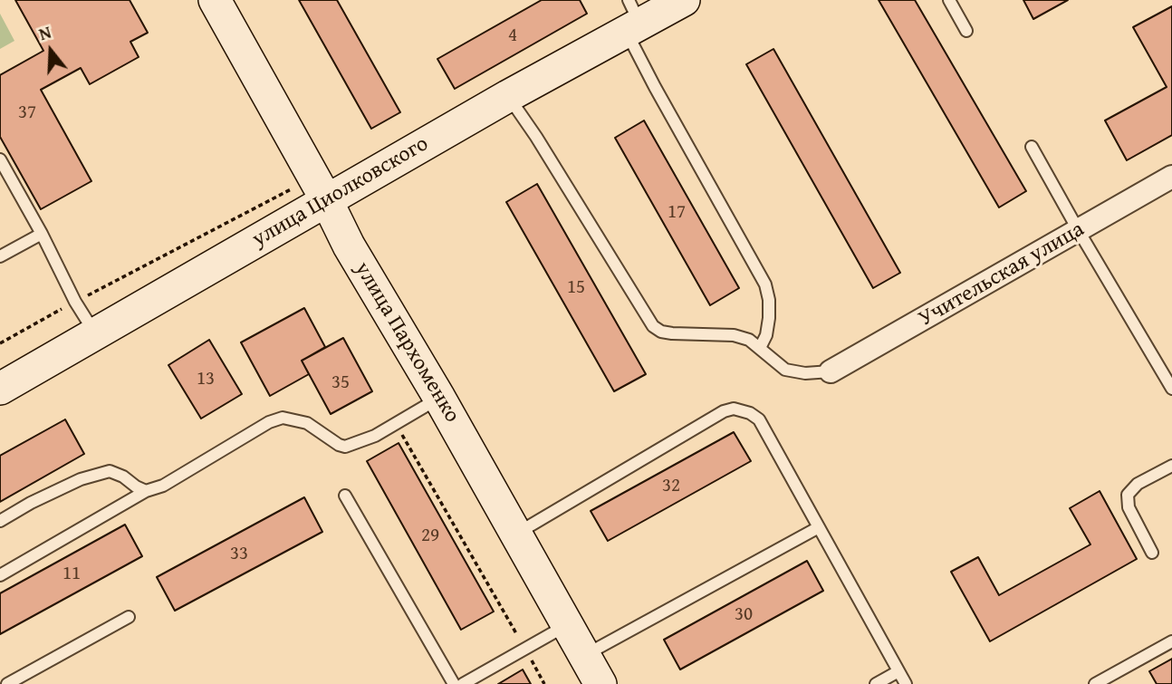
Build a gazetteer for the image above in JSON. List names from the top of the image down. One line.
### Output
{"streets":{"street":["улица Циолковского","Учительская улица","улица Пархоменко"]},"crossings":[["улица Циолковского","улица Пархоменко"]],"house_numbers":["4","37","17","15","13","35","32","29","33","11","30"],"north":"top"}
